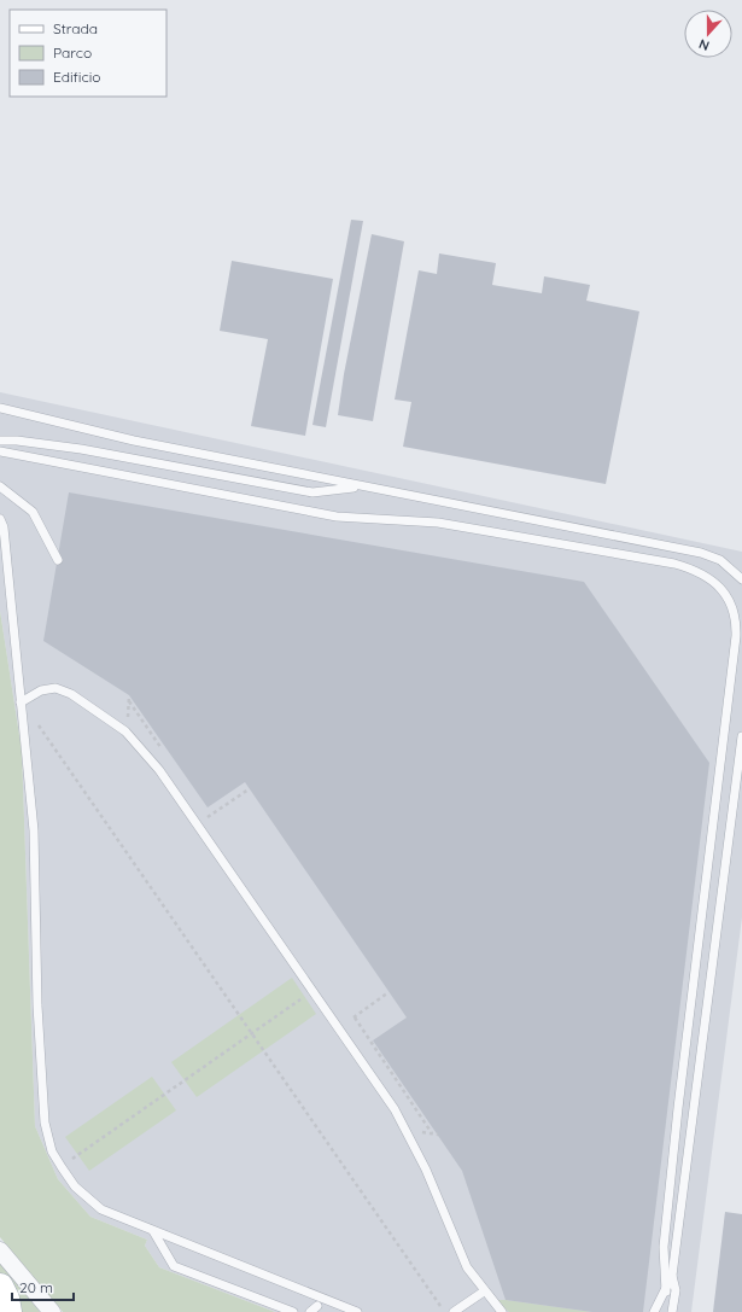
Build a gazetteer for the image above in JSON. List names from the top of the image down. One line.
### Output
{"legend":["Strada","Parco","Edificio"],"scale_bar":"20 m","north":"bottom"}
